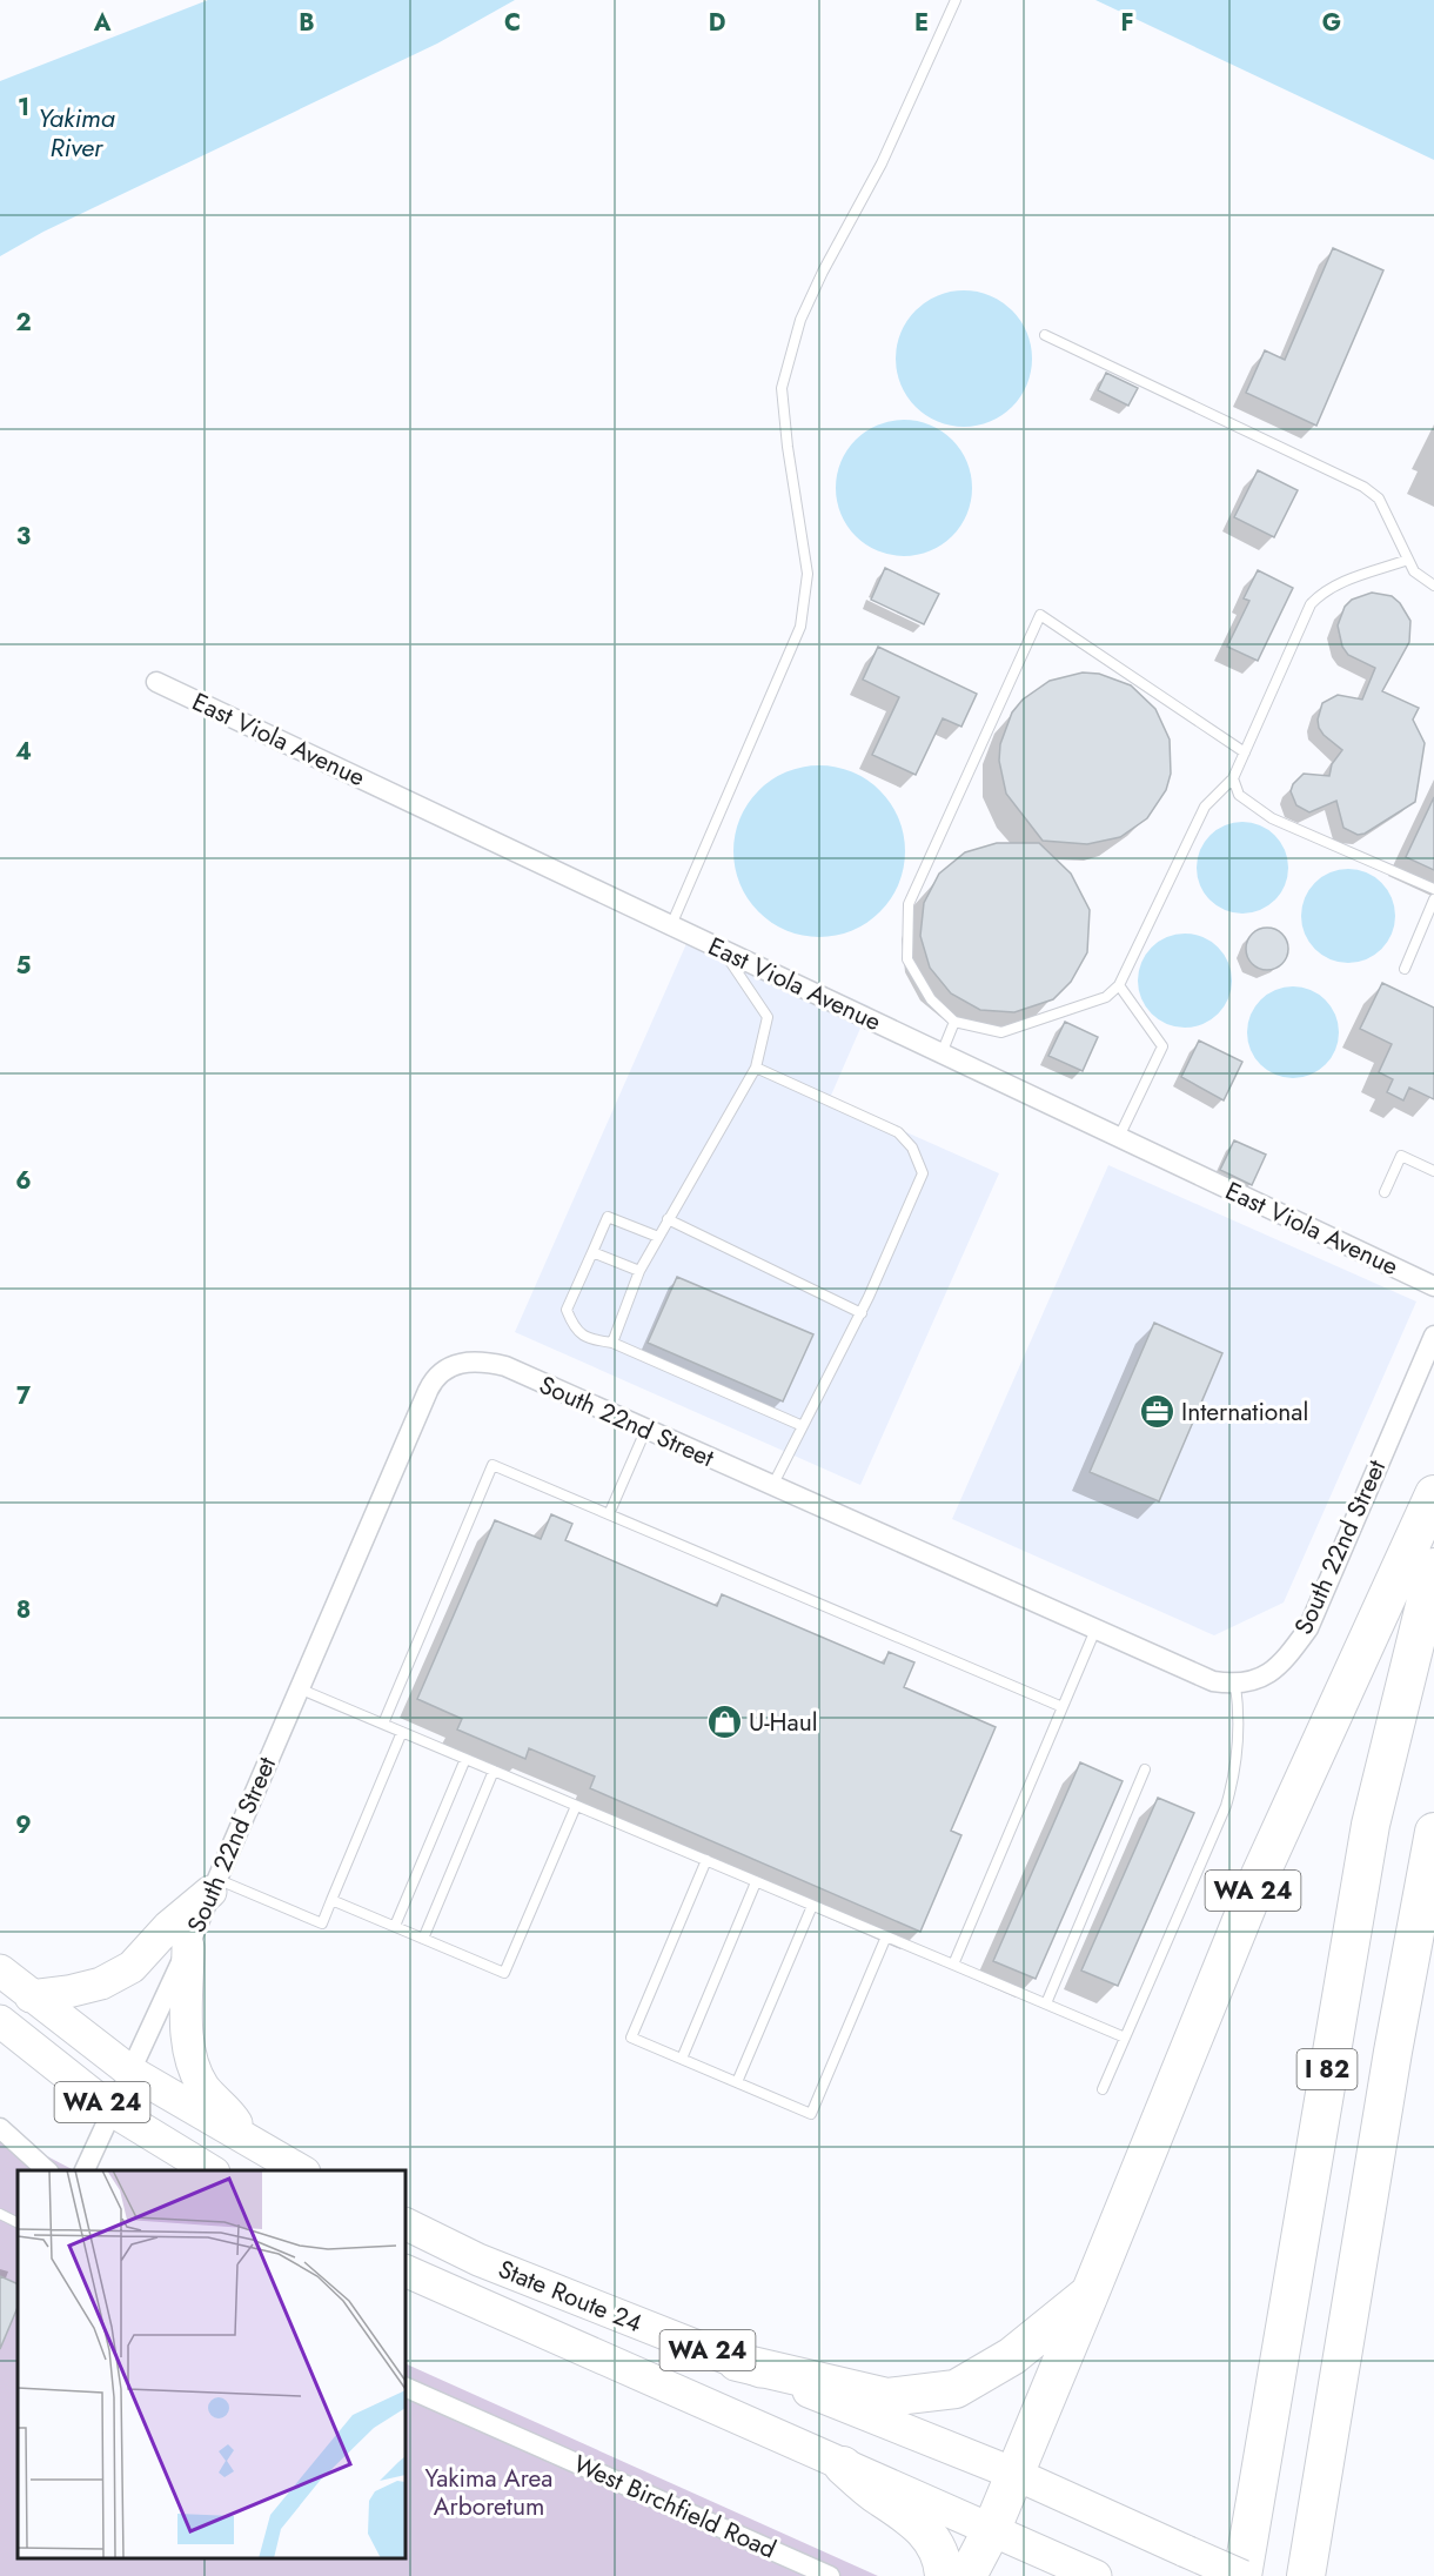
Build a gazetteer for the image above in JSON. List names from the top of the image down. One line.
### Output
{"streets":{"highway":["WA 24","I 82"],"main road":["State Route 24"],"street":["East Viola Avenue","South 22nd Street","West Birchfield Road"]},"crossings":[["South 22nd Street","WA 24"],["WA 24","I 82"],["WA 24","State Route 24"]],"water":["Yakima River"],"parks":["Yakima Area Arboretum"],"places":{"office":["International"],"shop":["U-Haul"]},"grid":{"columns":["A","B","C","D","E","F","G"],"rows":["1","2","3","4","5","6","7","8","9"]}}
